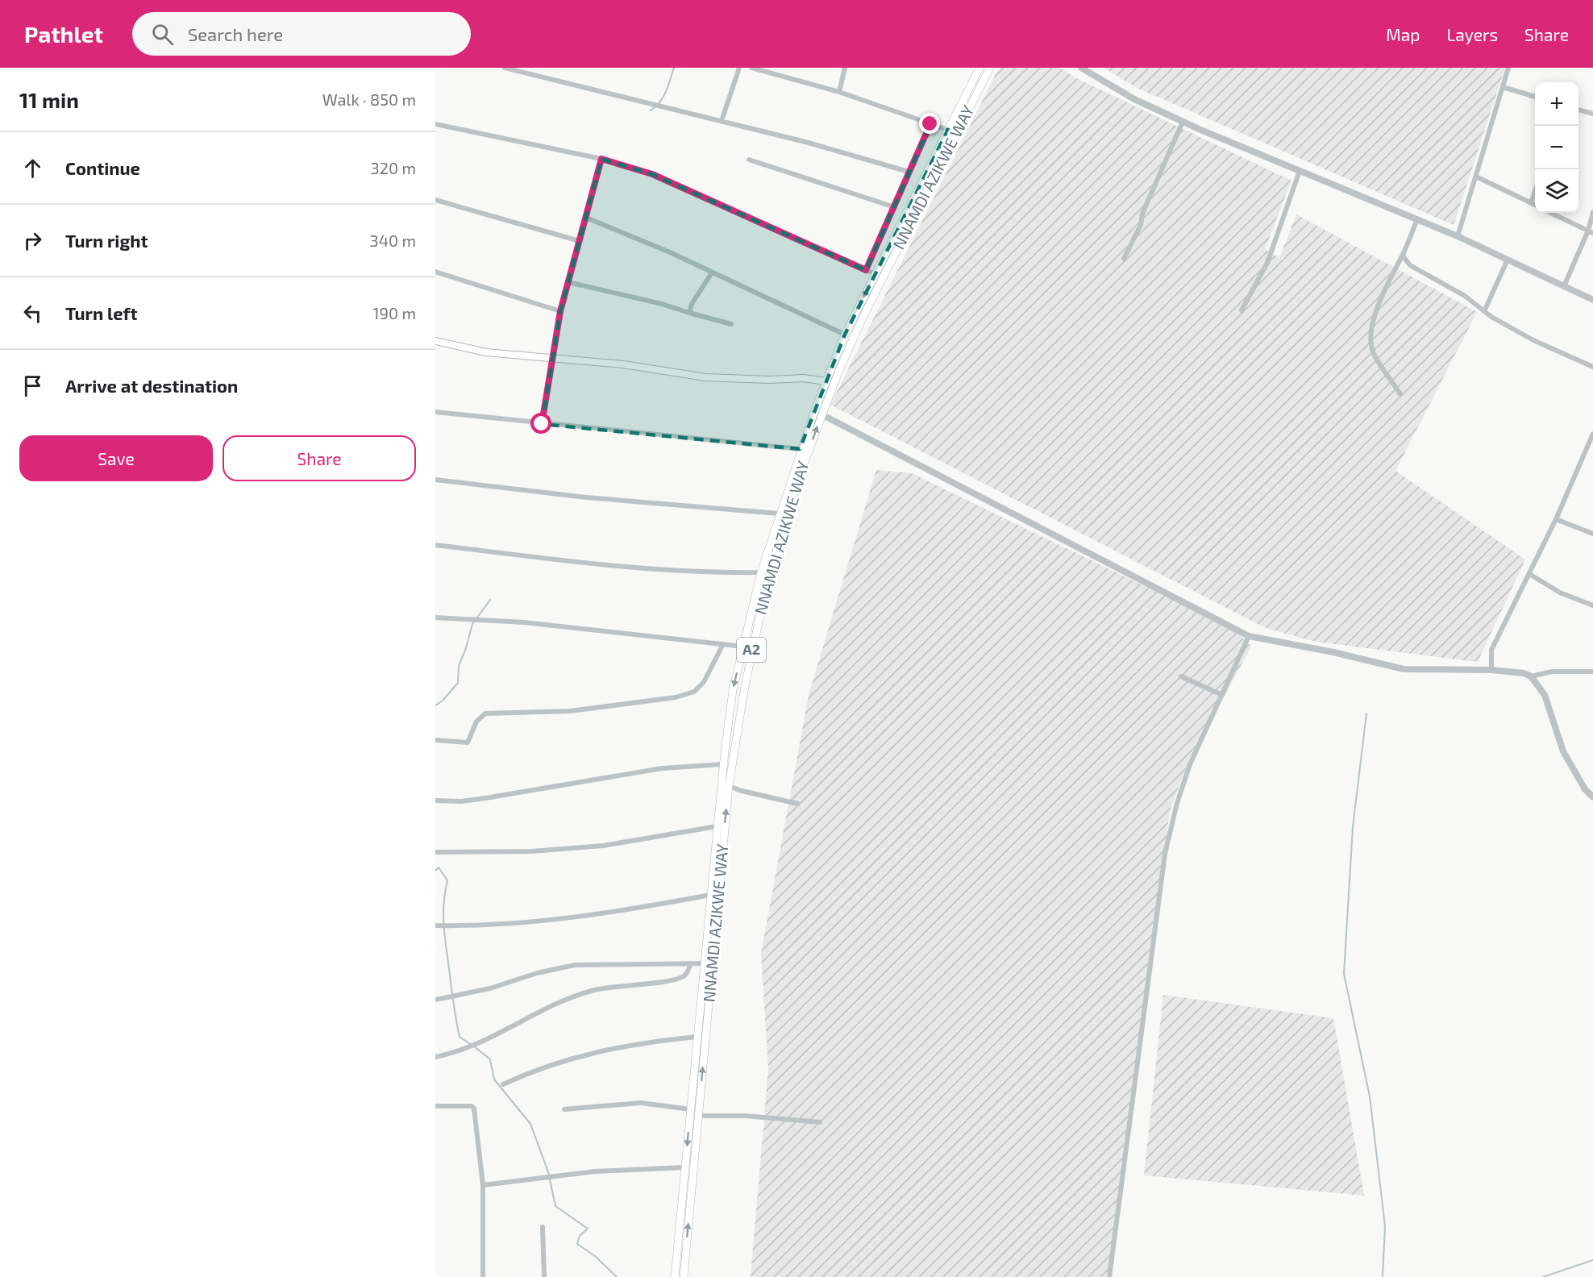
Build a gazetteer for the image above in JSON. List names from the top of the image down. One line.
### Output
{"streets":{"highway":["NNAMDI AZIKWE WAY","A2"]},"page":{"header":"Pathlet","search":"Search here","nav":["Map","Layers","Share"],"heading":["11 min","Walk · 850 m"],"map_buttons":["+","−"],"list":[["Continue","320 m"],["Turn right","340 m"],["Turn left","190 m"],"Arrive at destination"],"buttons":["Save","Share"]}}
